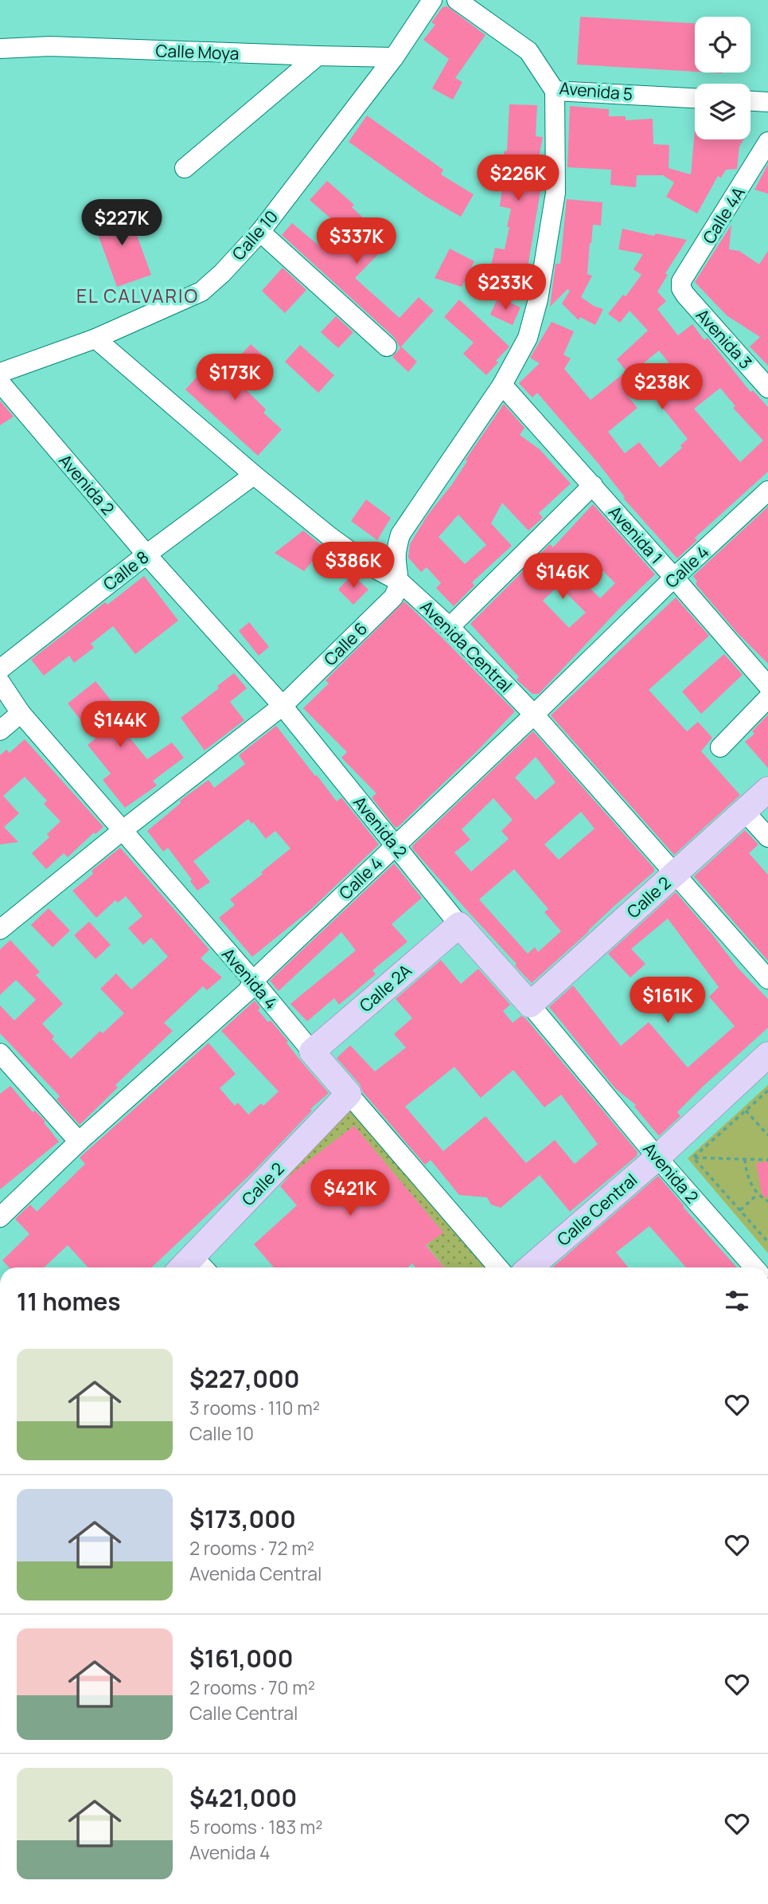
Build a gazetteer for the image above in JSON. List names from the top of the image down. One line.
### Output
{"streets":{"main road":["Avenida 2","Calle 2","Avenida 4","Calle 2A","Calle Central"],"street":["Calle Moya","Avenida 5","Calle 4A","Calle 10","Avenida 3","Avenida 1","Calle 4","Calle 8","Calle 6","Avenida Central"]},"crossings":[["Calle Moya","Calle 10"],["Calle 4A","Avenida 3"],["Calle 10","Avenida Central"],["Avenida 2","Calle 4"],["Avenida 2","Calle 8"],["Avenida 2","Calle 6"],["Avenida 2","Calle 2"],["Avenida 2","Calle 2A"],["Avenida 2","Calle Central"],["Avenida 1","Calle 4"],["Calle 4","Avenida Central"],["Calle 4","Avenida 4"],["Calle 8","Avenida Central"],["Calle 6","Avenida Central"],["Calle 6","Avenida 4"],["Avenida Central","Calle 2"],["Calle 2","Avenida 4"],["Avenida 4","Calle 2A"]],"districts":["EL CALVARIO"],"page":{"price":["$226K","$227K","$337K","$233K","$173K","$238K","$386K","$146K","$144K","$161K","$421K"],"heading":"11 homes","list":[{"name":"$227,000","note":"3 rooms · 110 m² · Calle 10"},{"name":"$173,000","note":"2 rooms · 72 m² · Avenida Central"},{"name":"$161,000","note":"2 rooms · 70 m² · Calle Central"},{"name":"$421,000","note":"5 rooms · 183 m² · Avenida 4"}]}}
